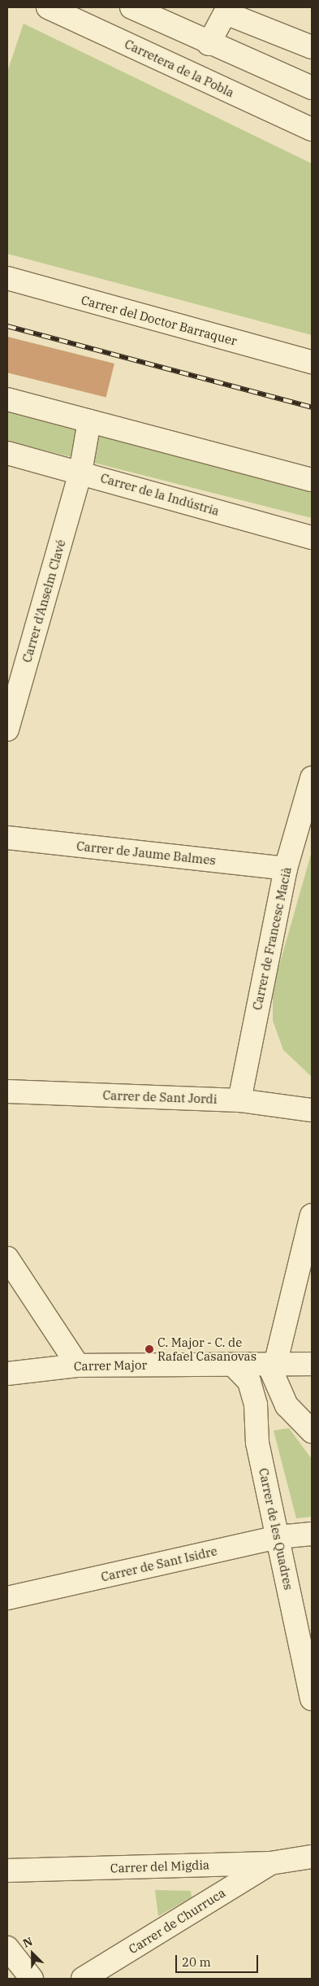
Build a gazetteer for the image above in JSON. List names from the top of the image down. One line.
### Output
{"streets":{"street":["Carretera de la Pobla","Carrer del Doctor Barraquer","Carrer de la Indústria","Carrer d'Anselm Clavé","Carrer de Jaume Balmes","Carrer de Francesc Macià","Carrer de Sant Jordi","Carrer Major","Carrer de les Quadres","Carrer de Sant Isidre","Carrer del Migdia","Carrer de Churruca"]},"crossings":[["Carrer de la Indústria","Carrer d'Anselm Clavé"],["Carrer de Jaume Balmes","Carrer de Francesc Macià"],["Carrer de Francesc Macià","Carrer de Sant Jordi"],["Carrer Major","Carrer de les Quadres"],["Carrer de les Quadres","Carrer de Sant Isidre"],["Carrer del Migdia","Carrer de Churruca"]],"places":["C. Major - C. de Rafael Casanovas"],"scale_bar":"20 m","north":"top left"}
